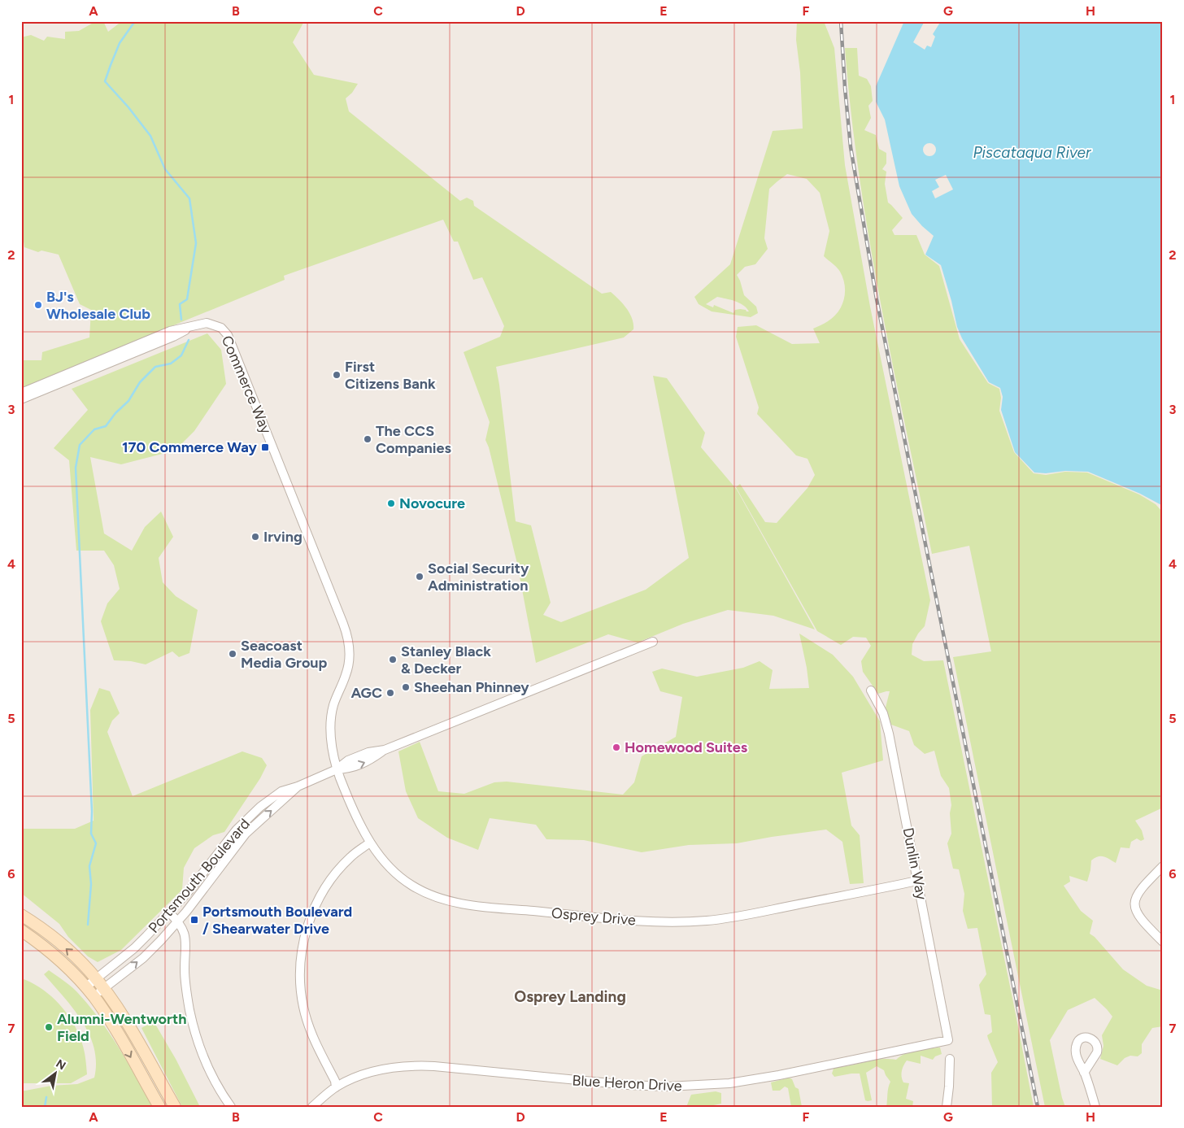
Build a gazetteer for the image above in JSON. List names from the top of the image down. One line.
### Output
{"streets":{"street":["Commerce Way","Dunlin Way","Portsmouth Boulevard","Osprey Drive","Blue Heron Drive"]},"crossings":[["Commerce Way","Portsmouth Boulevard"],["Commerce Way","Osprey Drive"],["Dunlin Way","Osprey Drive"],["Dunlin Way","Blue Heron Drive"],["Portsmouth Boulevard","Osprey Drive"]],"districts":["Osprey Landing"],"water":["Piscataqua River"],"places":{"other":["BJ's Wholesale Club","First Citizens Bank","The CCS Companies","Novocure","Irving","Social Security Administration","Seacoast Media Group","Stanley Black & Decker","Sheehan Phinney","AGC","Homewood Suites","Alumni-Wentworth Field"],"transit":["170 Commerce Way","Portsmouth Boulevard / Shearwater Drive"]},"north":"top right","grid":{"columns":["A","B","C","D","E","F","G","H"],"rows":["1","2","3","4","5","6","7"]}}
